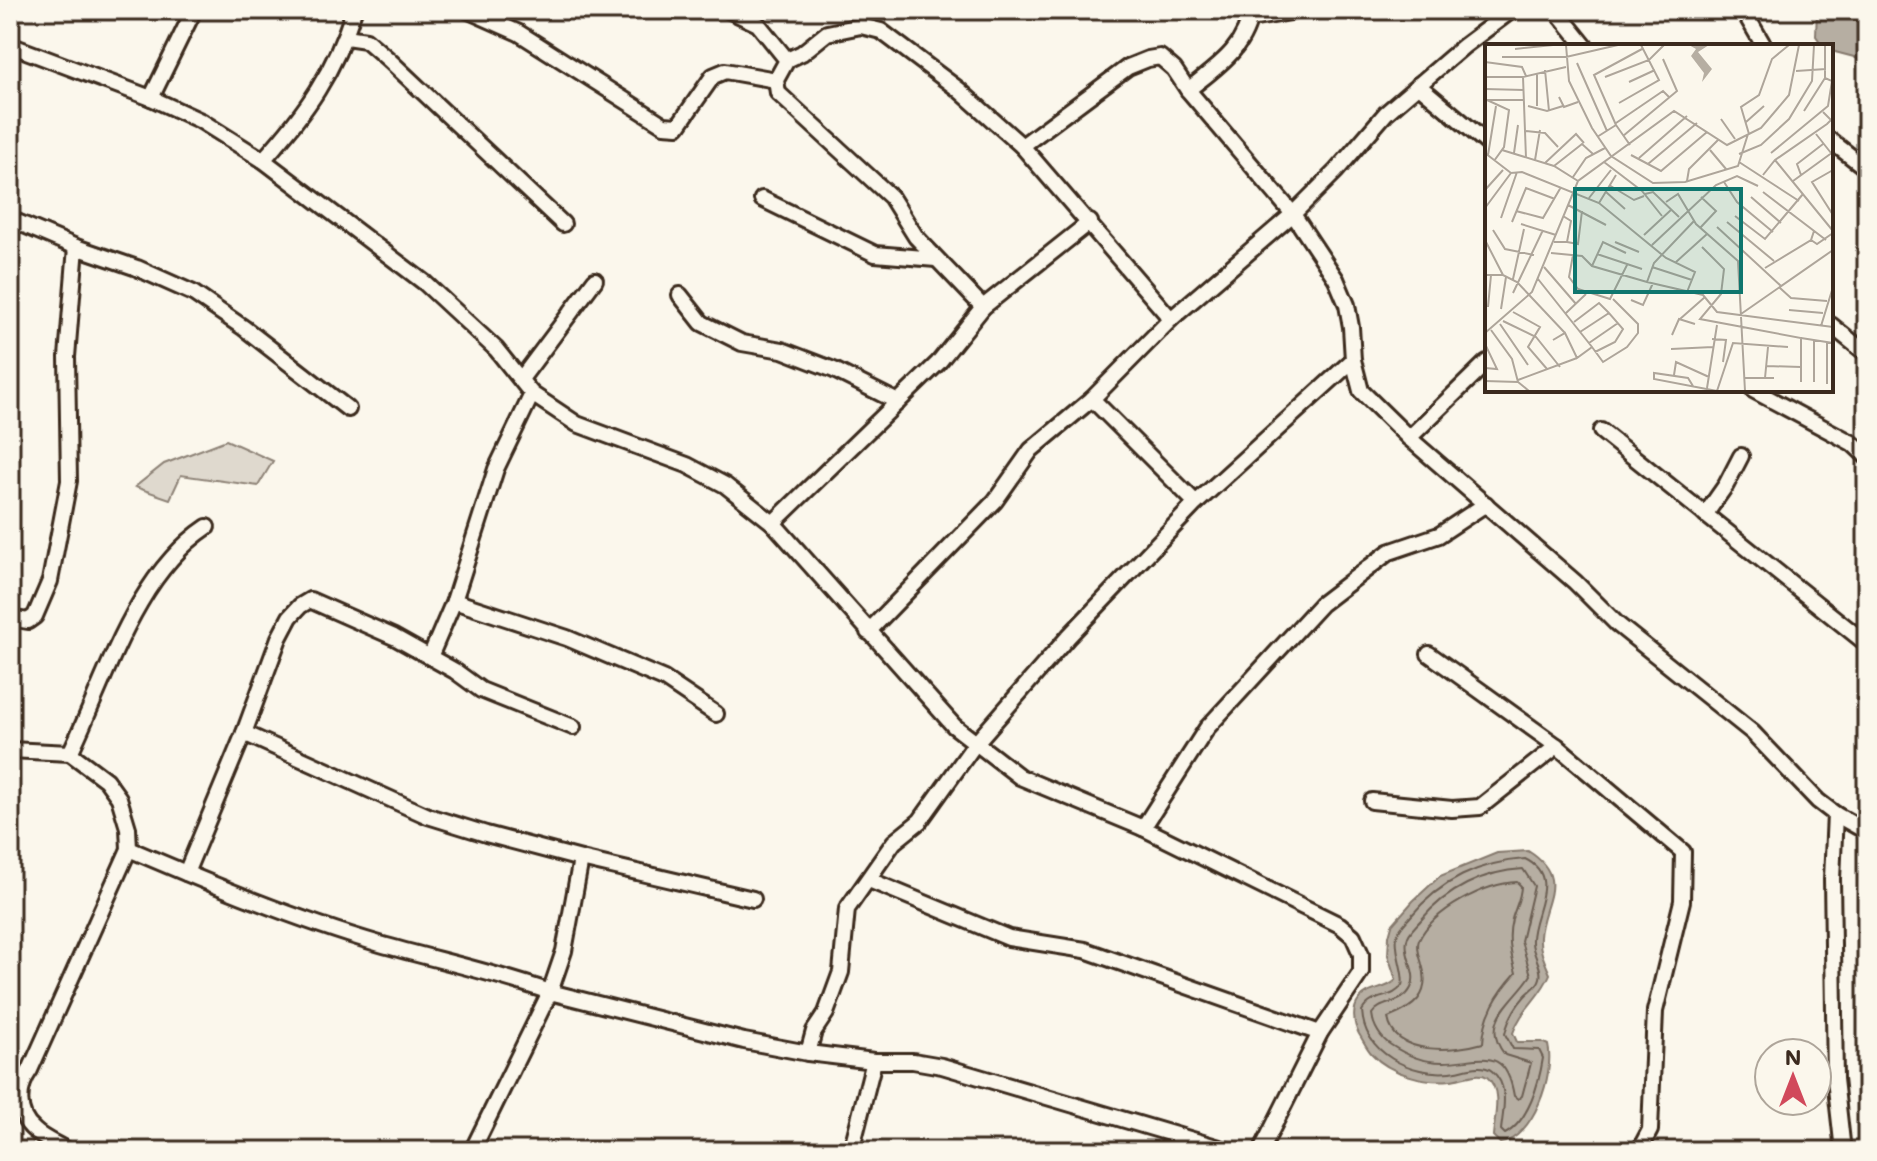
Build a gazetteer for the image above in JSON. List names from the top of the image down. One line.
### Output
{"north":"top"}
